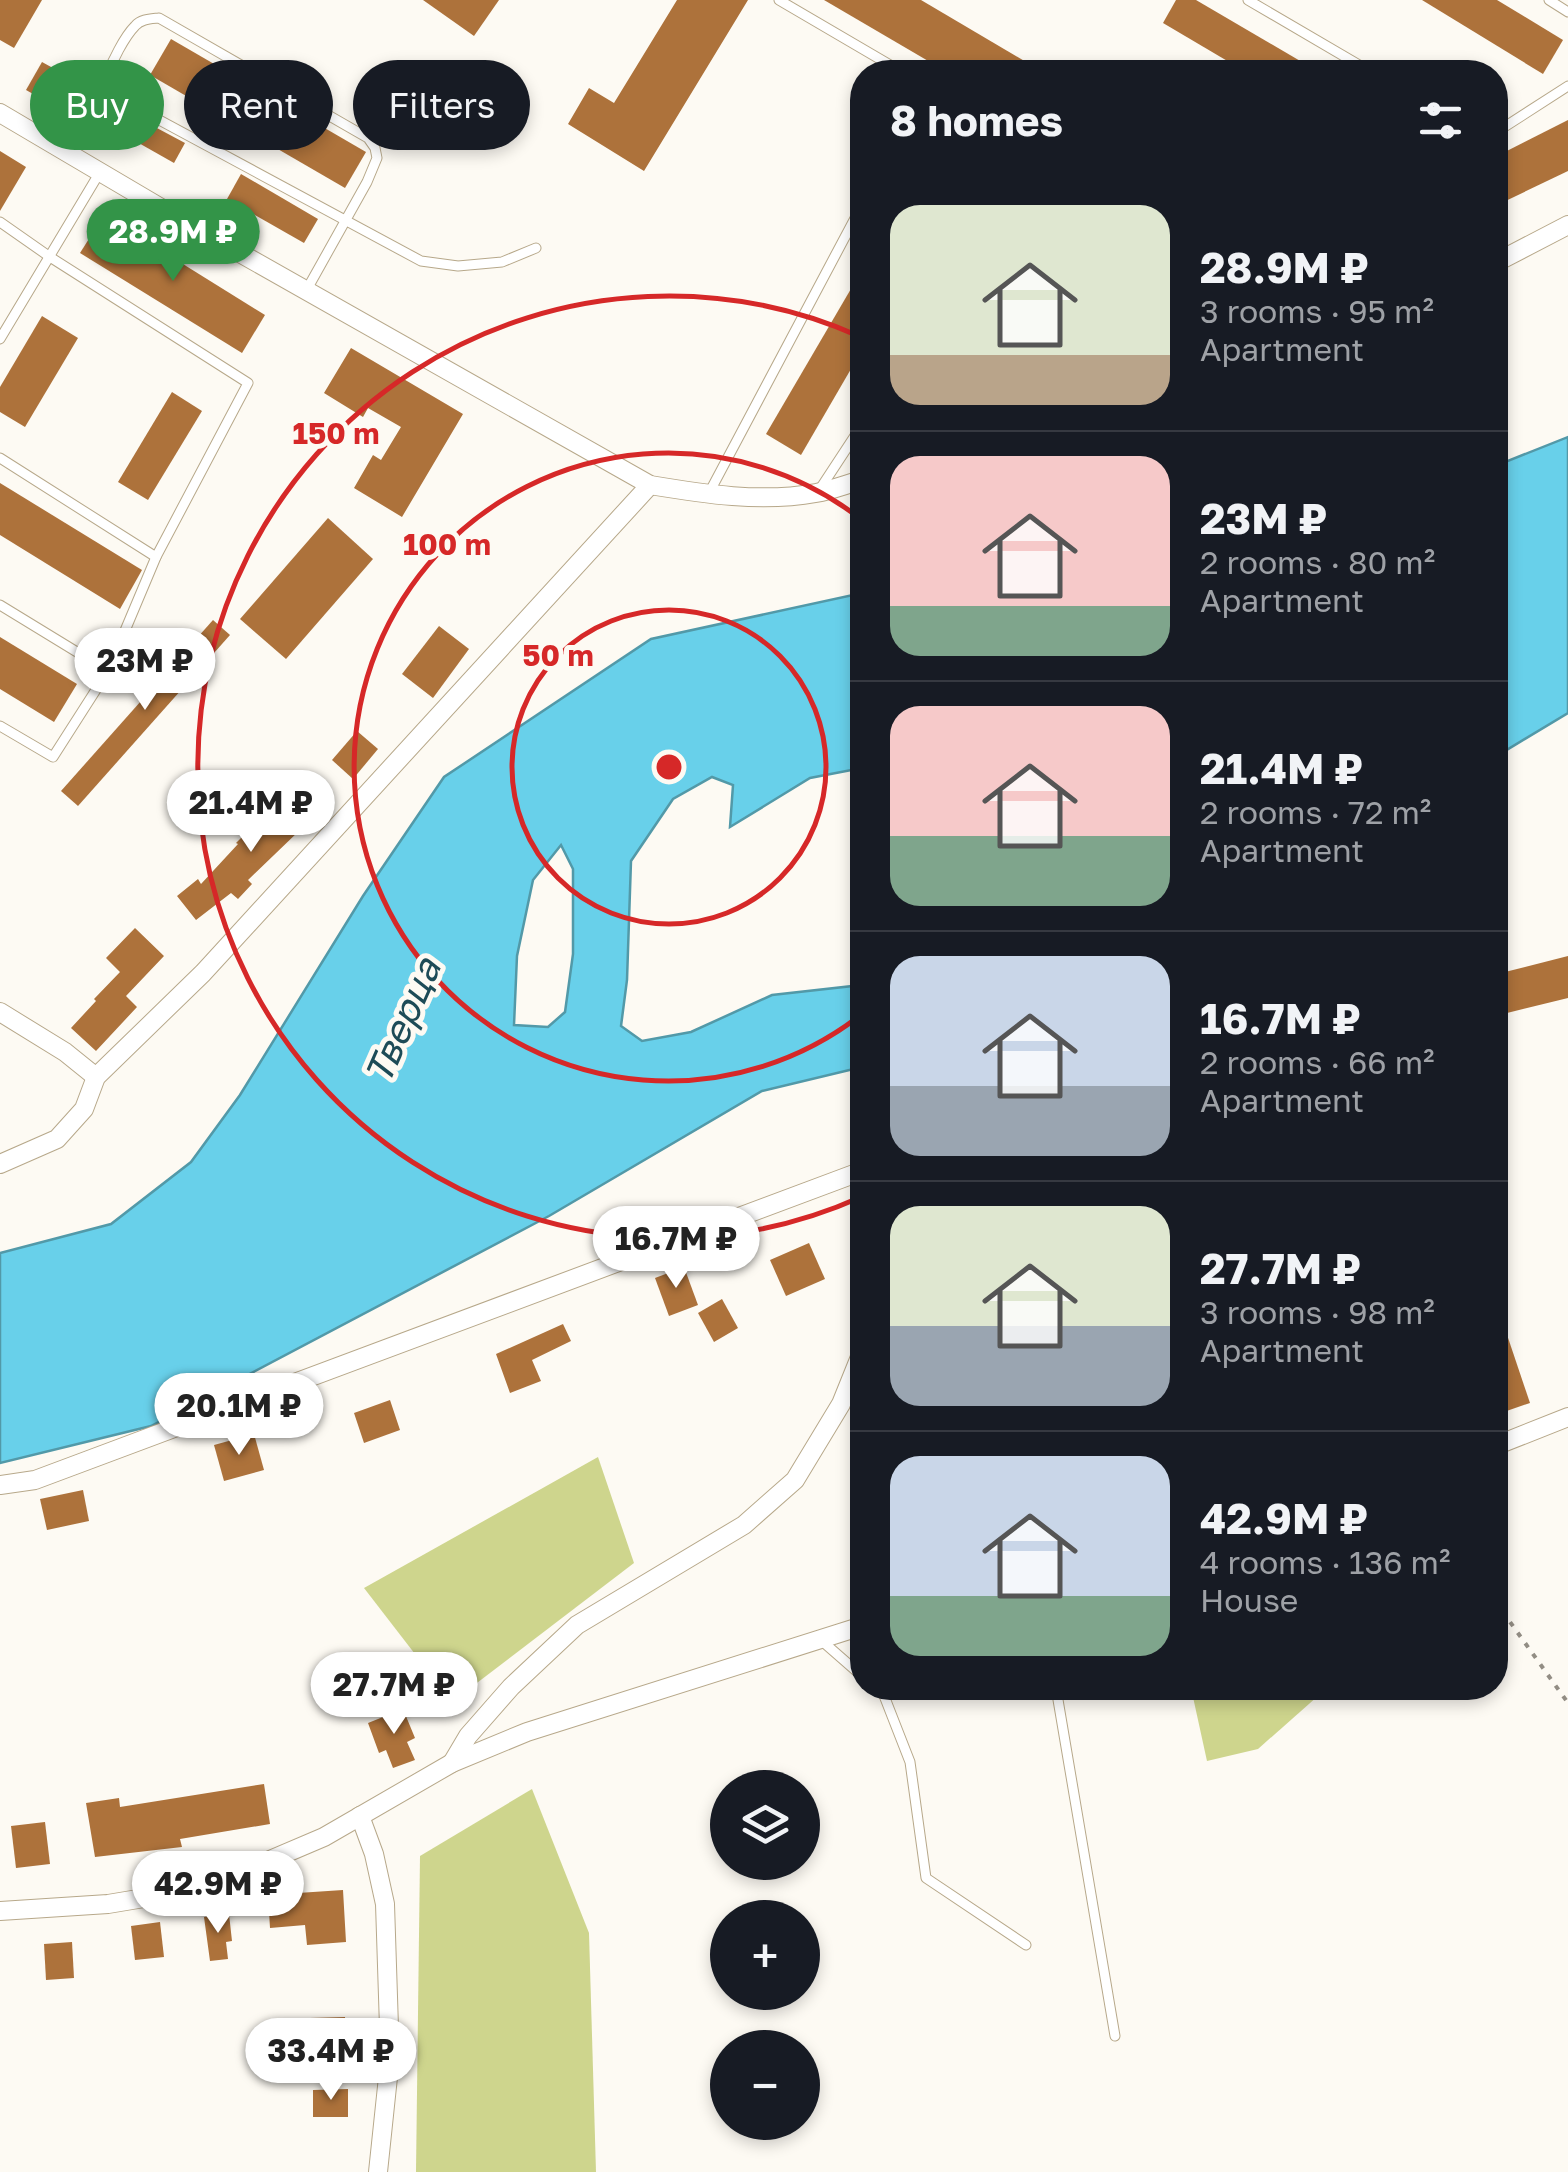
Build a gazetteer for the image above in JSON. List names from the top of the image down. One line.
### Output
{"water":["Тверца"],"page":{"chip":["Buy","Rent","Filters"],"heading":"8 homes","list":[{"name":"28.9M ₽","note":"3 rooms · 95 m² · Apartment"},{"name":"23M ₽","note":"2 rooms · 80 m² · Apartment"},{"name":"21.4M ₽","note":"2 rooms · 72 m² · Apartment"},{"name":"16.7M ₽","note":"2 rooms · 66 m² · Apartment"},{"name":"27.7M ₽","note":"3 rooms · 98 m² · Apartment"},{"name":"42.9M ₽","note":"4 rooms · 136 m² · House"}],"price":["28.9M ₽","23M ₽","21.4M ₽","16.7M ₽","20.1M ₽","27.7M ₽","42.9M ₽","33.4M ₽"],"map_buttons":["+","−"]},"rings":["150 m","100 m","50 m"]}
